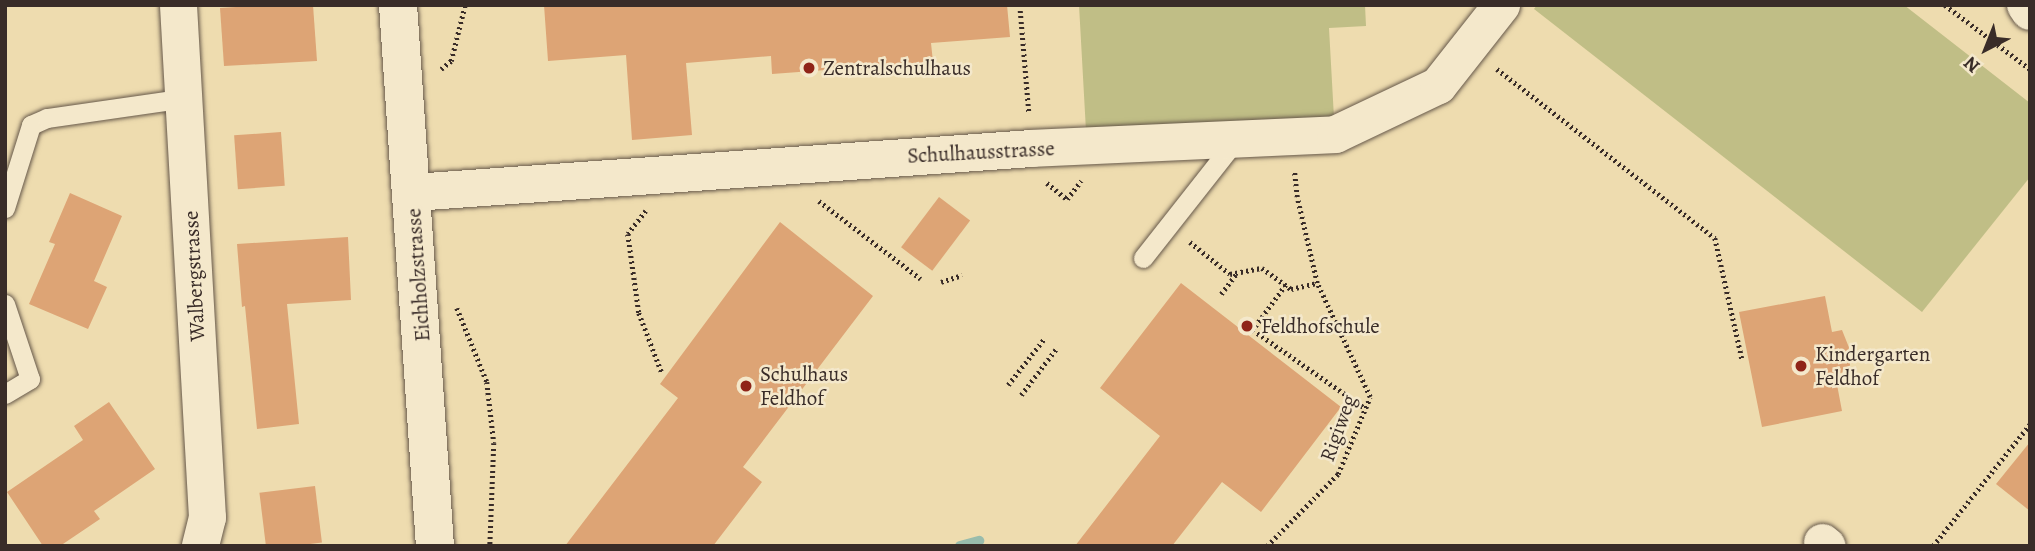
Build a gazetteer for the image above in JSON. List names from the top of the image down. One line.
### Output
{"streets":{"street":["Schulhausstrasse","Eichholzstrasse","Walbergstrasse"],"path":["Rigiweg"]},"crossings":[["Schulhausstrasse","Eichholzstrasse"],["Schulhausstrasse","Rigiweg"]],"places":["Zentralschulhaus","Feldhofschule","Kindergarten Feldhof","Schulhaus Feldhof"],"north":"bottom left"}
